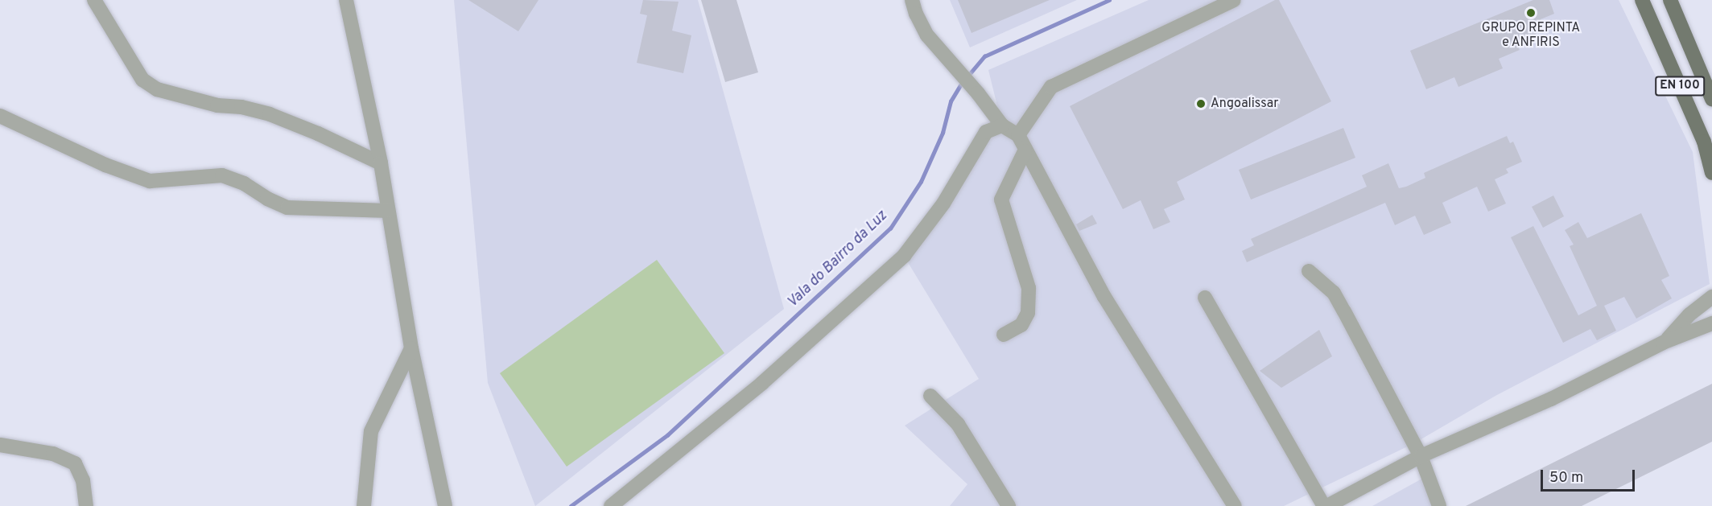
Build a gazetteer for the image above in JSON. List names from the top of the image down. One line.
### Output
{"streets":{"main road":["EN 100"]},"water":["Vala do Bairro da Luz"],"places":["GRUPO REPINTA e ANFIRIS","Angoalissar"],"scale_bar":"50 m"}
